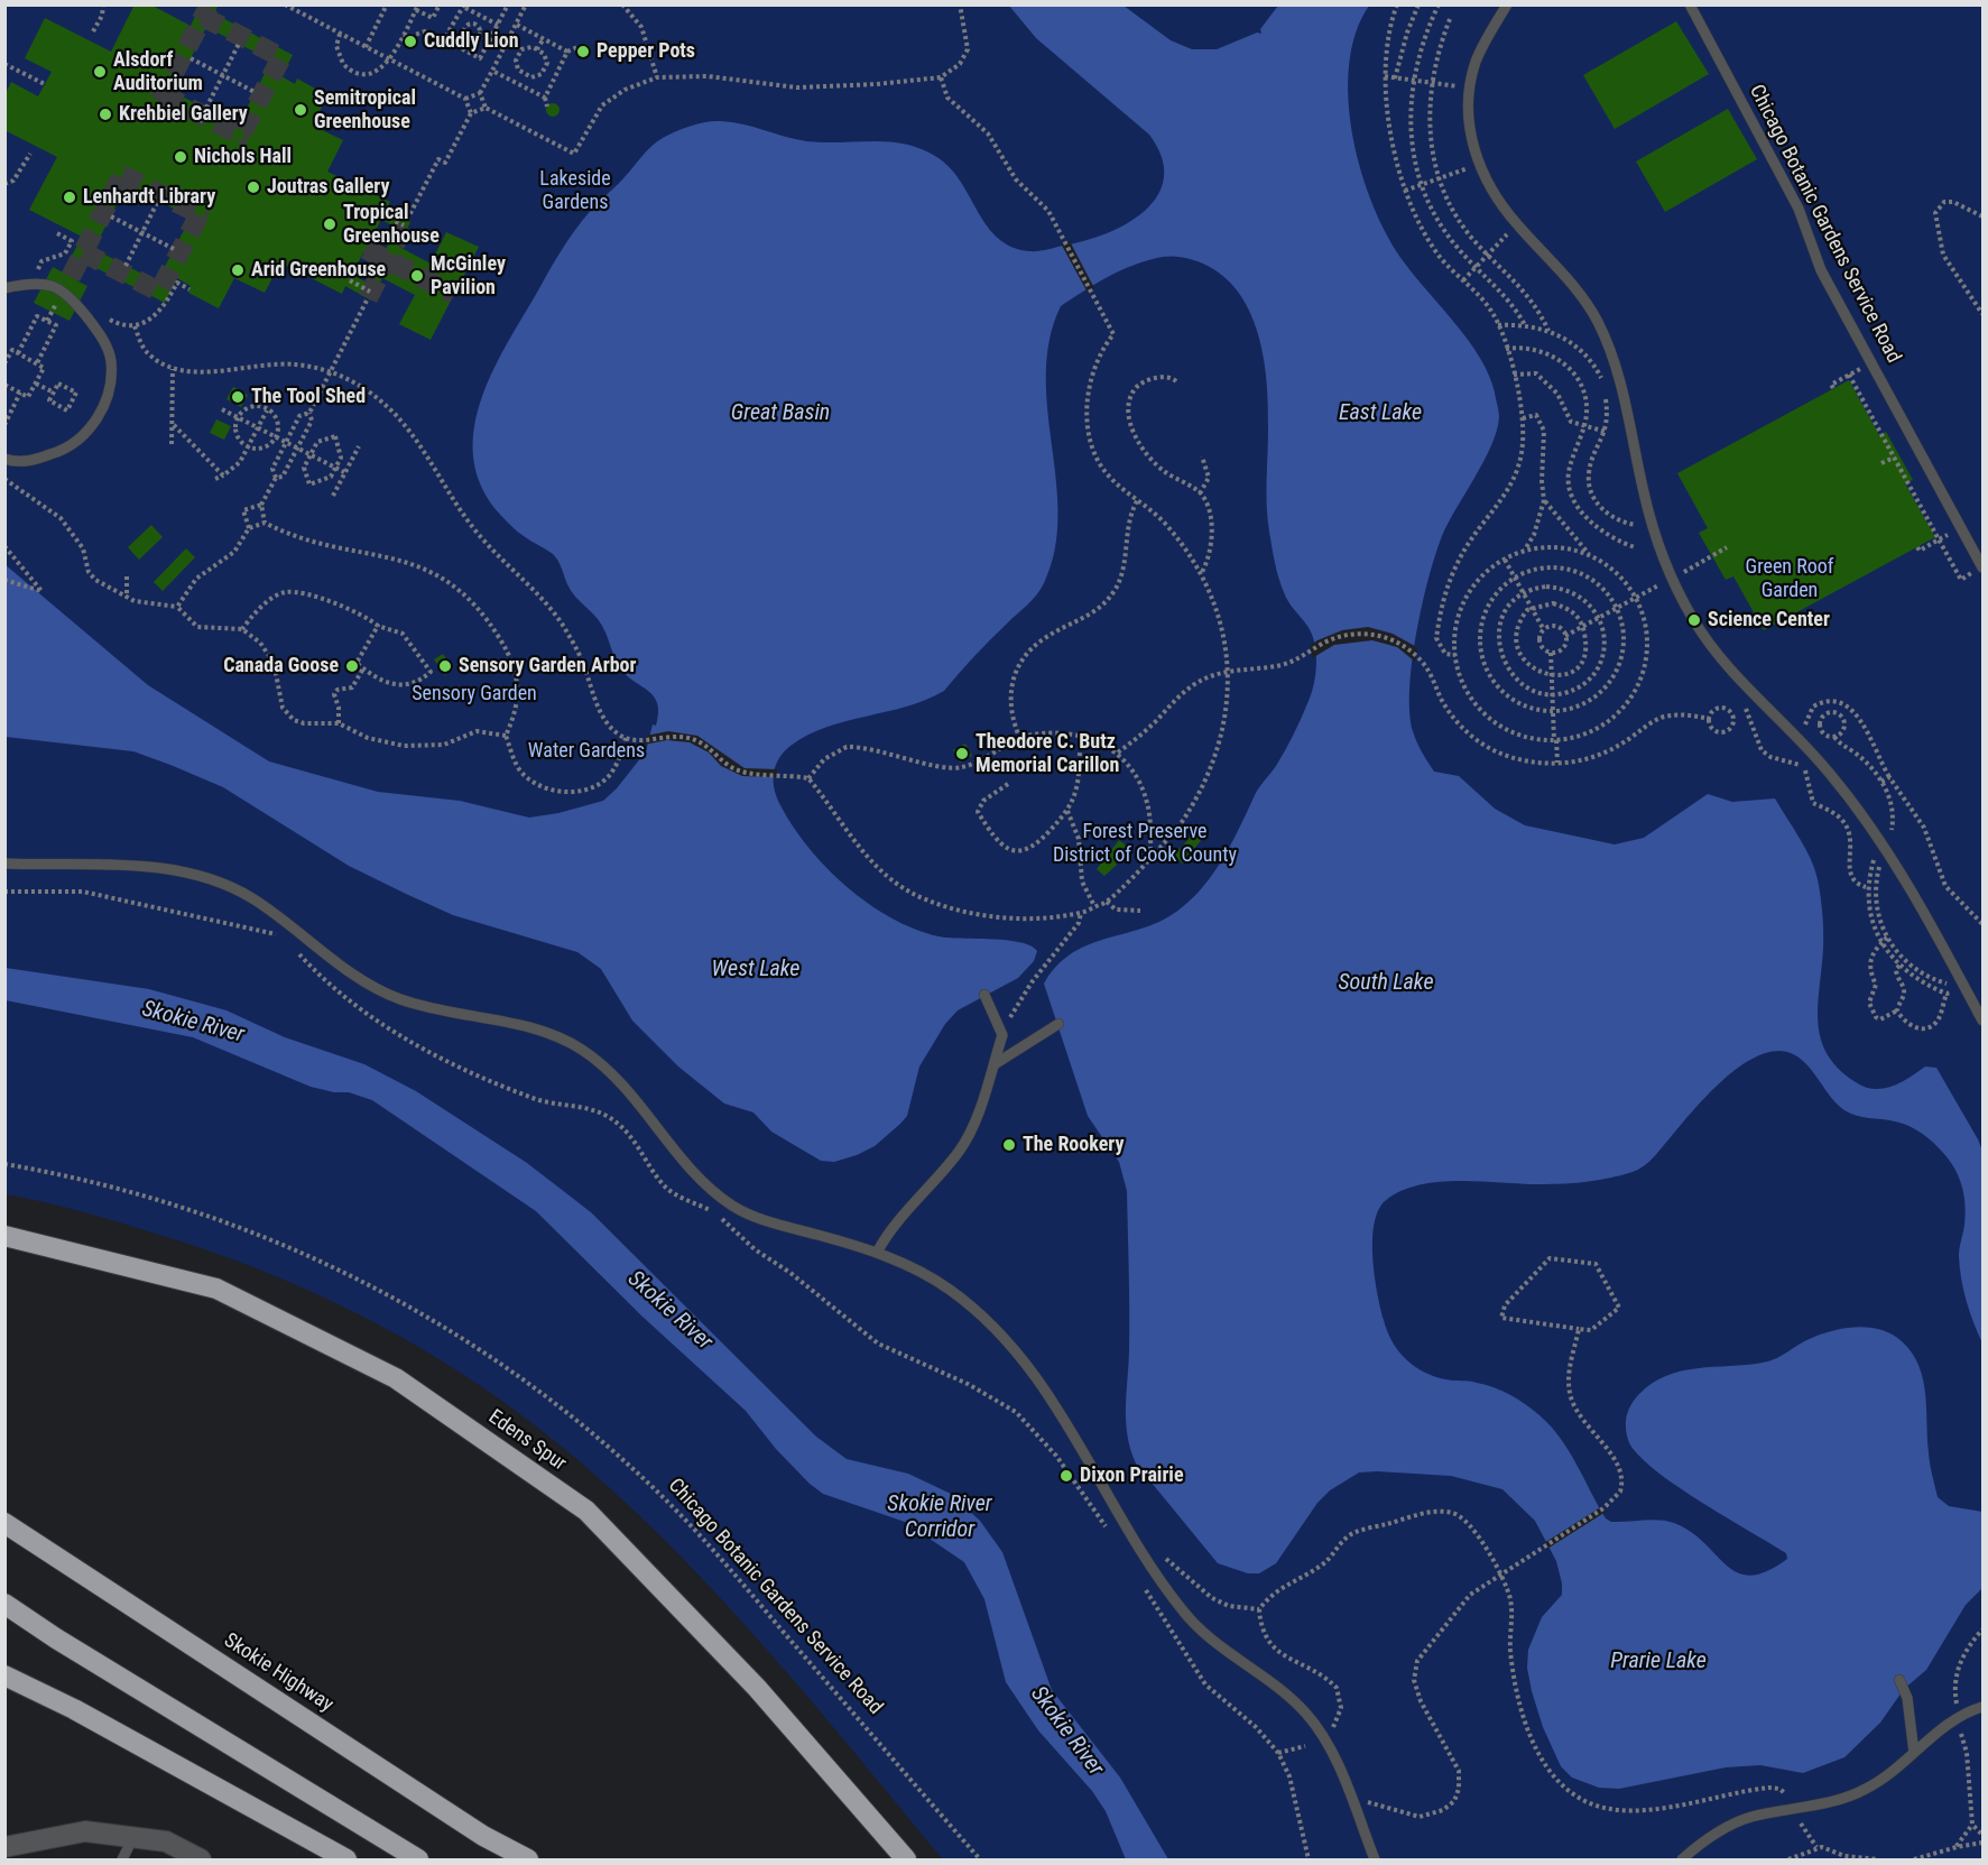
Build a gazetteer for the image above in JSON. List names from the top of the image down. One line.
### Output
{"streets":{"highway":["Edens Spur","Skokie Highway"],"lane":["Chicago Botanic Gardens Service Road"]},"water":["Great Basin","East Lake","West Lake","South Lake","Skokie River","Skokie River Corridor","Prarie Lake"],"parks":["Lakeside Gardens","Green Roof Garden","Sensory Garden","Water Gardens","Forest Preserve District of Cook County"],"places":["Cuddly Lion","Pepper Pots","Alsdorf Auditorium","Semitropical Greenhouse","Krehbiel Gallery","Nichols Hall","Joutras Gallery","Lenhardt Library","Tropical Greenhouse","Arid Greenhouse","McGinley Pavilion","The Tool Shed","Science Center","Canada Goose","Sensory Garden Arbor","Theodore C. Butz Memorial Carillon","The Rookery","Dixon Prairie"]}
